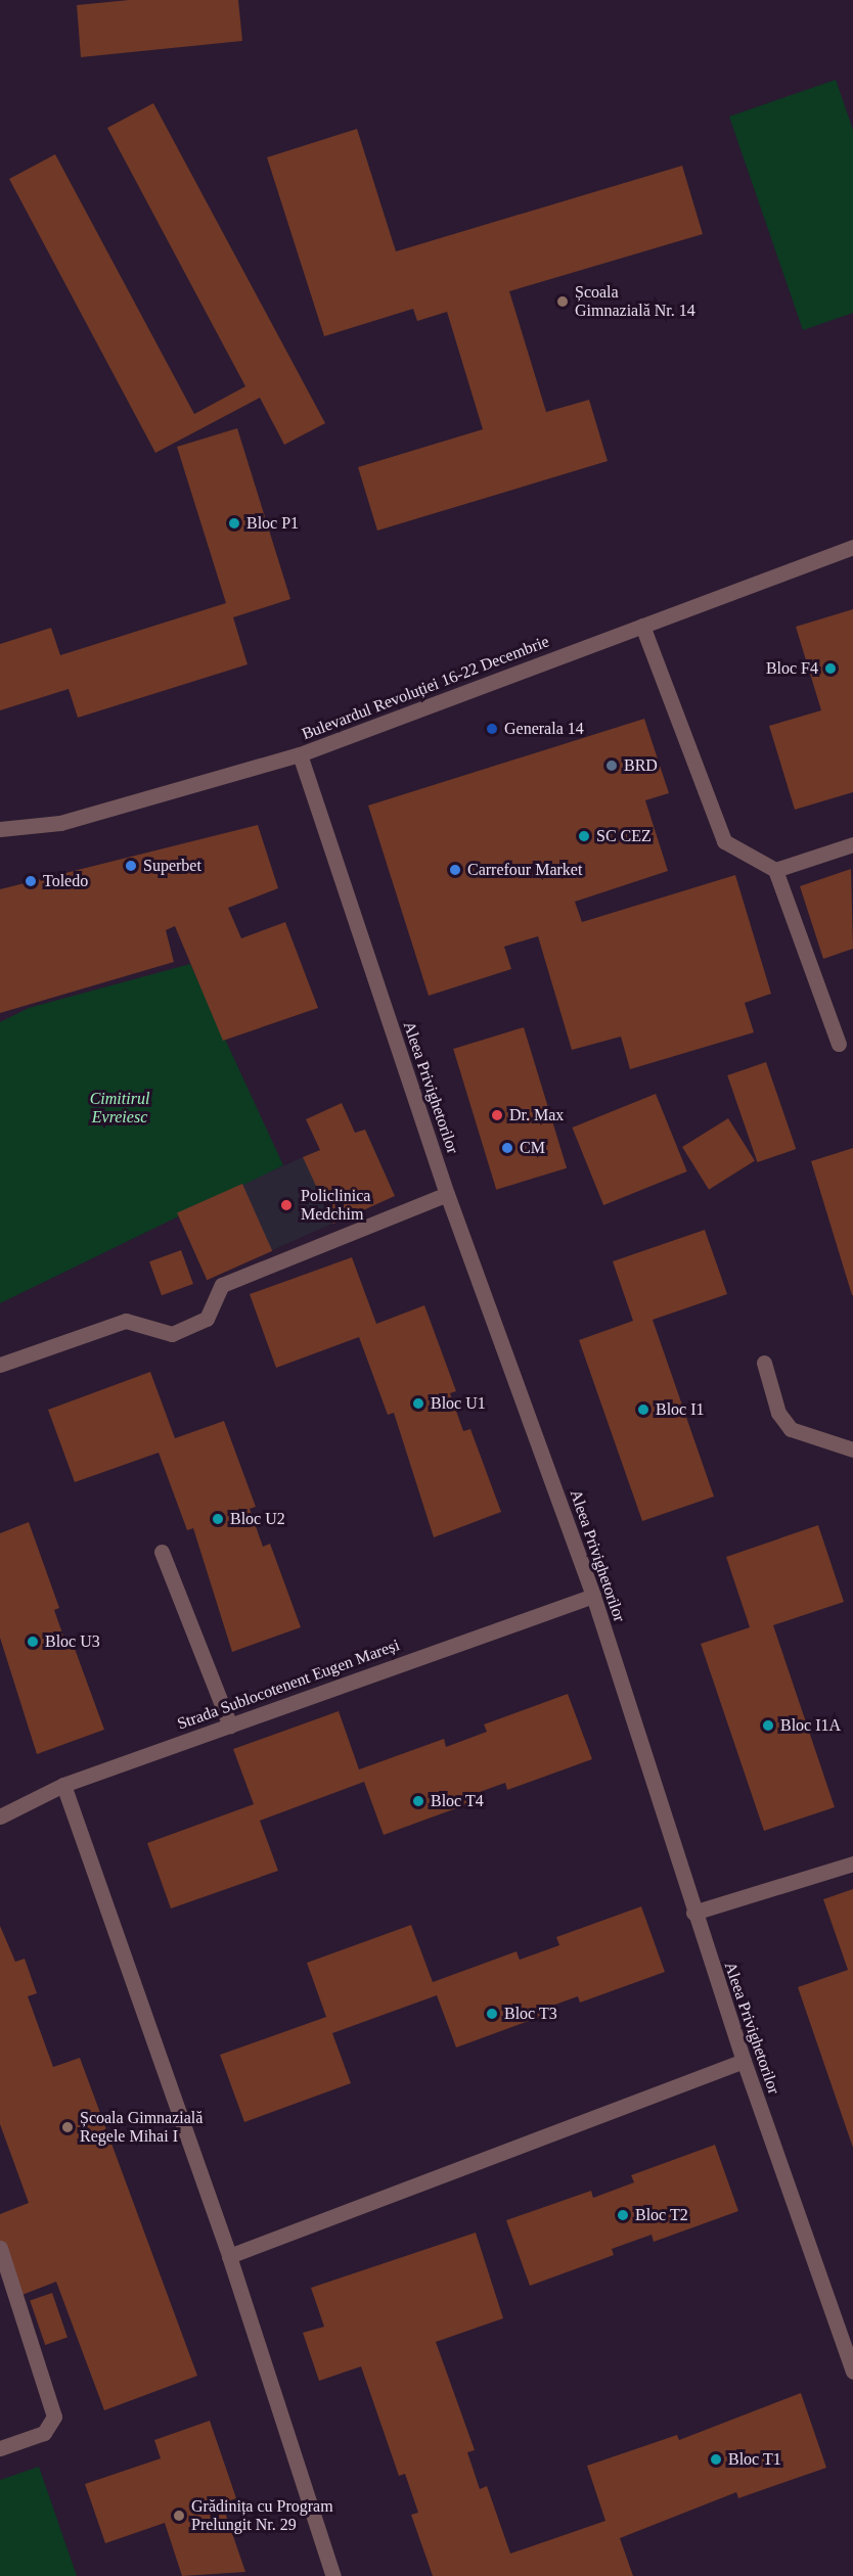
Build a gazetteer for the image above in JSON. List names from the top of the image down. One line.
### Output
{"streets":{"street":["Bulevardul Revoluției 16-22 Decembrie","Aleea Privighetorilor","Strada Sublocotenent Eugen Mareși"]},"crossings":[["Bulevardul Revoluției 16-22 Decembrie","Aleea Privighetorilor"],["Aleea Privighetorilor","Strada Sublocotenent Eugen Mareși"]],"parks":["Cimitirul Evreiesc"],"places":["Școala Gimnazială Nr. 14","Bloc P1","Bloc F4","Generala 14","BRD","SC CEZ","Superbet","Carrefour Market","Toledo","Dr. Max","CM","Policlinica Medchim","Bloc U1","Bloc I1","Bloc U2","Bloc U3","Bloc I1A","Bloc T4","Bloc T3","Școala Gimnazială Regele Mihai I","Bloc T2","Bloc T1","Grădinița cu Program Prelungit Nr. 29"]}
